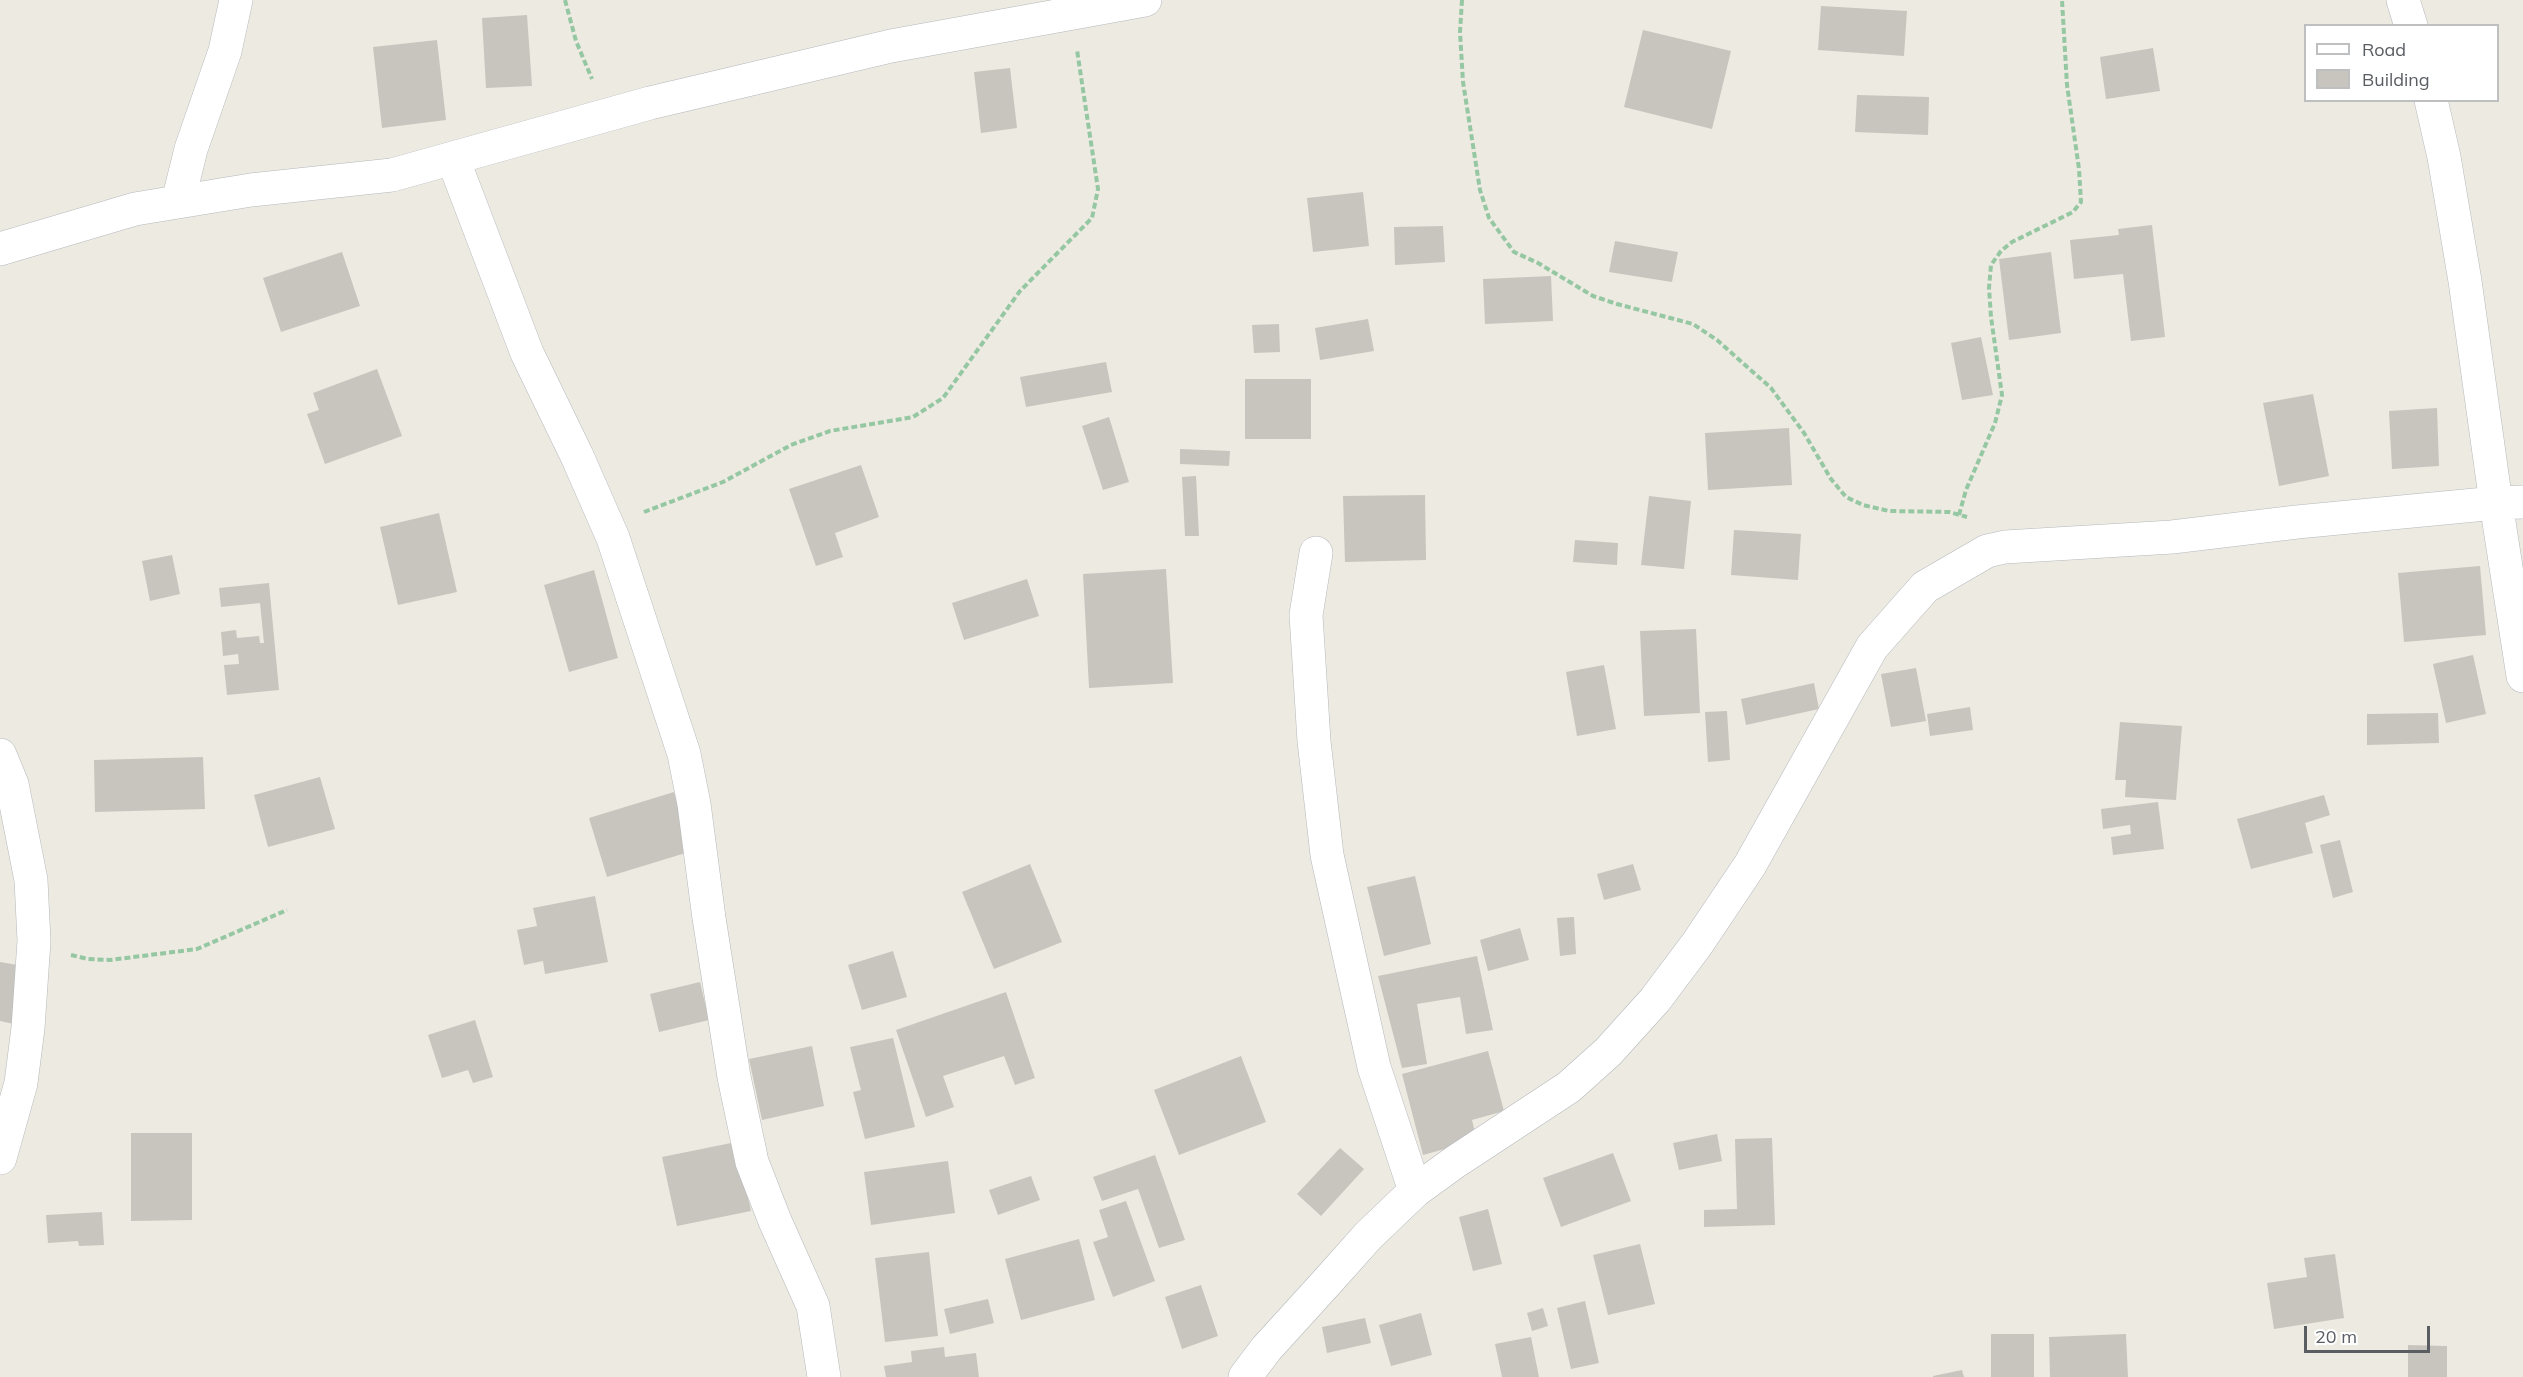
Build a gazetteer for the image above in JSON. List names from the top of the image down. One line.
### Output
{"legend":["Road","Building"],"scale_bar":"20 m"}
